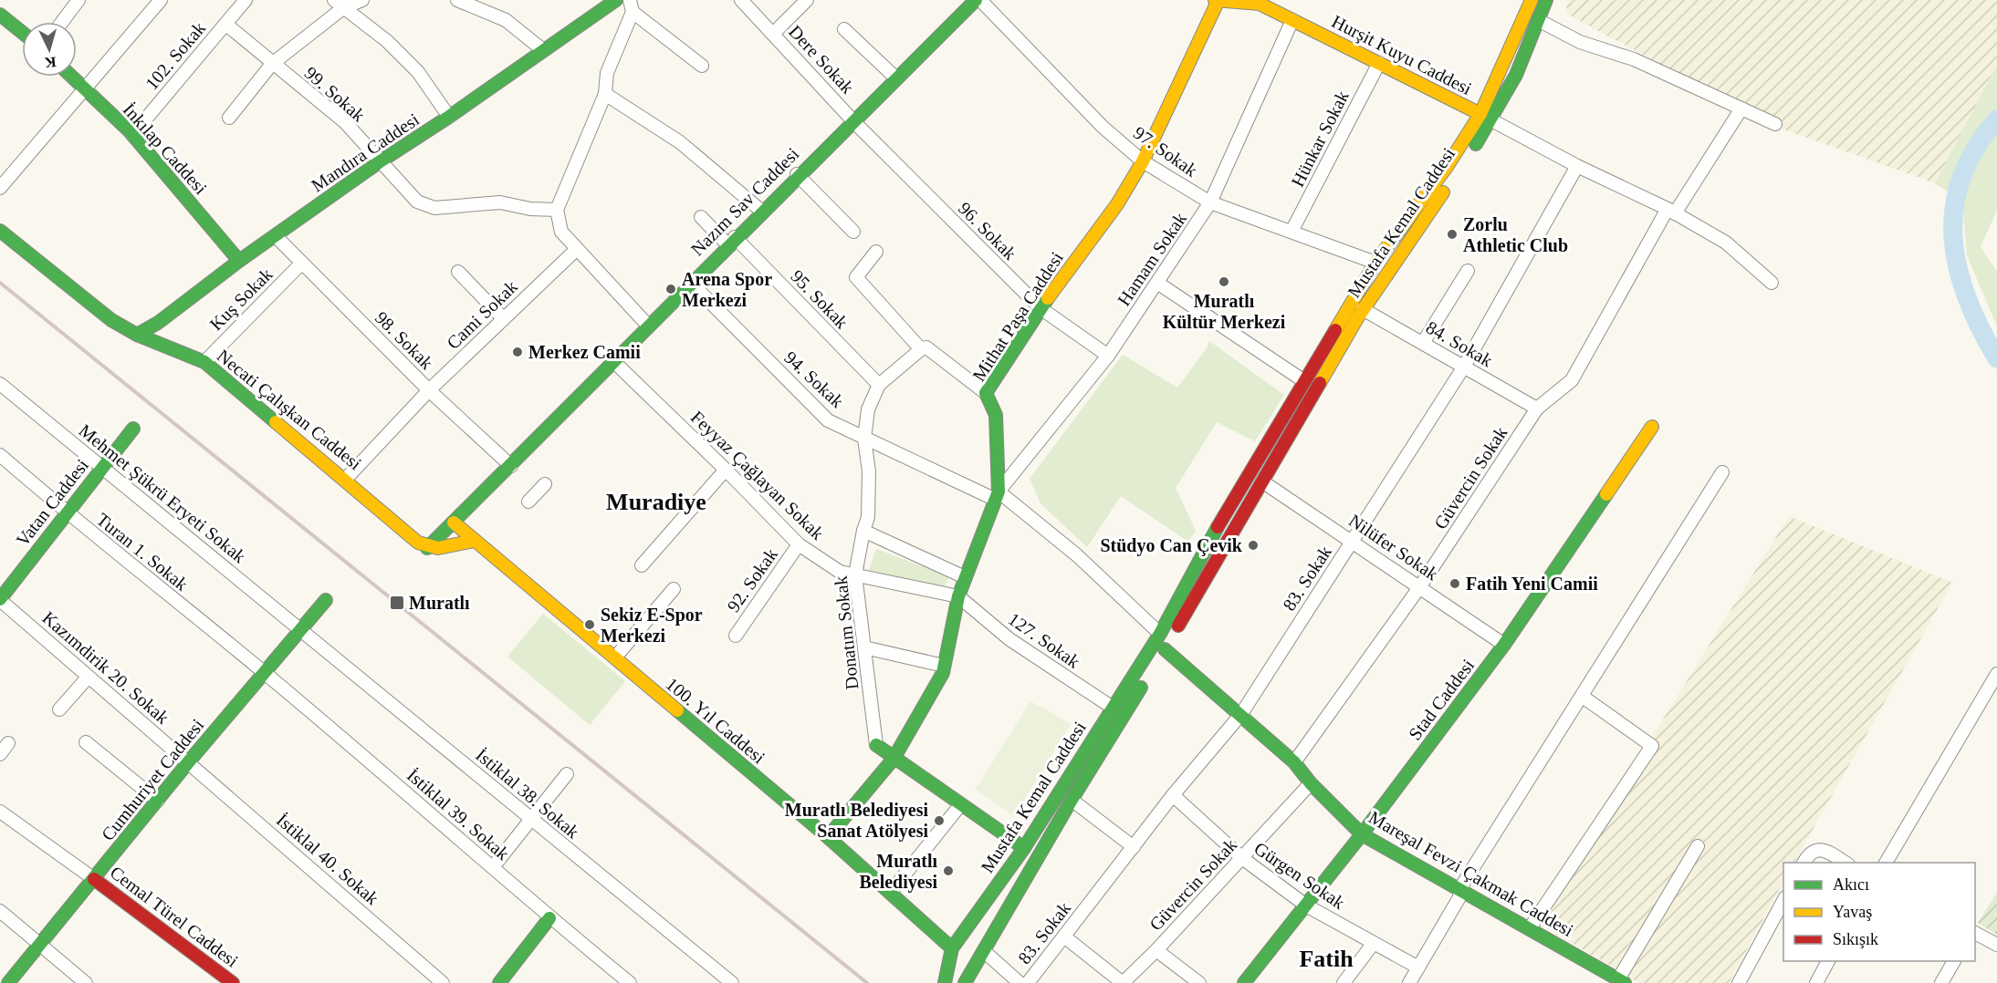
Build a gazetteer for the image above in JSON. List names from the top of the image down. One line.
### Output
{"streets":{"street":["Hurşit Kuyu Caddesi","102. Sokak","Dere Sokak","99. Sokak","Hünkar Sokak","İnkılap Caddesi","97. Sokak","Mandıra Caddesi","Nazım Sav Caddesi","Mustafa Kemal Caddesi","96. Sokak","Hamam Sokak","Kuş Sokak","95. Sokak","Cami Sokak","Mithat Paşa Caddesi","98. Sokak","84. Sokak","94. Sokak","Necati Çalışkan Caddesi","Feyyaz Çağlayan Sokak","Güvercin Sokak","Mehmet Şükrü Eryeti Sokak","Vatan Caddesi","Nilüfer Sokak","Turan 1. Sokak","83. Sokak","92. Sokak","Donatım Sokak","127. Sokak","Kazımdirik 20. Sokak","Stad Caddesi","100. Yıl Caddesi","Cumhuriyet Caddesi","İstiklal 38. Sokak","İstiklal 39. Sokak","İstiklal 40. Sokak","Mareşal Fevzi Çakmak Caddesi","Gürgen Sokak","Cemal Türel Caddesi"]},"crossings":[["Hurşit Kuyu Caddesi","Hünkar Sokak"],["Hurşit Kuyu Caddesi","Mustafa Kemal Caddesi"],["Hurşit Kuyu Caddesi","Hamam Sokak"],["Hurşit Kuyu Caddesi","Mithat Paşa Caddesi"],["102. Sokak","99. Sokak"],["102. Sokak","İnkılap Caddesi"],["Dere Sokak","Nazım Sav Caddesi"],["Dere Sokak","96. Sokak"],["99. Sokak","Mandıra Caddesi"],["Hünkar Sokak","97. Sokak"],["İnkılap Caddesi","Mandıra Caddesi"],["97. Sokak","Mustafa Kemal Caddesi"],["97. Sokak","Hamam Sokak"],["97. Sokak","Mithat Paşa Caddesi"],["Mandıra Caddesi","98. Sokak"],["Mandıra Caddesi","Necati Çalışkan Caddesi"],["Nazım Sav Caddesi","96. Sokak"],["Nazım Sav Caddesi","95. Sokak"],["Nazım Sav Caddesi","98. Sokak"],["Nazım Sav Caddesi","94. Sokak"],["Nazım Sav Caddesi","Necati Çalışkan Caddesi"],["Nazım Sav Caddesi","Feyyaz Çağlayan Sokak"],["Nazım Sav Caddesi","100. Yıl Caddesi"],["Mustafa Kemal Caddesi","84. Sokak"],["Mustafa Kemal Caddesi","94. Sokak"],["Mustafa Kemal Caddesi","Nilüfer Sokak"],["Mustafa Kemal Caddesi","127. Sokak"],["Mustafa Kemal Caddesi","100. Yıl Caddesi"],["Mustafa Kemal Caddesi","Mareşal Fevzi Çakmak Caddesi"],["96. Sokak","Hamam Sokak"],["96. Sokak","Mithat Paşa Caddesi"],["Hamam Sokak","Mithat Paşa Caddesi"],["Hamam Sokak","94. Sokak"],["Kuş Sokak","98. Sokak"],["Kuş Sokak","Necati Çalışkan Caddesi"],["95. Sokak","Donatım Sokak"],["Cami Sokak","98. Sokak"],["Cami Sokak","Necati Çalışkan Caddesi"],["Mithat Paşa Caddesi","94. Sokak"],["Mithat Paşa Caddesi","Feyyaz Çağlayan Sokak"],["Mithat Paşa Caddesi","Donatım Sokak"],["Mithat Paşa Caddesi","127. Sokak"],["Mithat Paşa Caddesi","100. Yıl Caddesi"],["84. Sokak","Güvercin Sokak"],["84. Sokak","83. Sokak"],["94. Sokak","Donatım Sokak"],["Feyyaz Çağlayan Sokak","92. Sokak"],["Feyyaz Çağlayan Sokak","Donatım Sokak"],["Feyyaz Çağlayan Sokak","127. Sokak"],["Güvercin Sokak","Nilüfer Sokak"],["Güvercin Sokak","83. Sokak"],["Güvercin Sokak","Mareşal Fevzi Çakmak Caddesi"],["Güvercin Sokak","Gürgen Sokak"],["Mehmet Şükrü Eryeti Sokak","Vatan Caddesi"],["Mehmet Şükrü Eryeti Sokak","Cumhuriyet Caddesi"],["Mehmet Şükrü Eryeti Sokak","İstiklal 38. Sokak"],["Vatan Caddesi","Turan 1. Sokak"],["Vatan Caddesi","Kazımdirik 20. Sokak"],["Nilüfer Sokak","83. Sokak"],["Nilüfer Sokak","Stad Caddesi"],["Turan 1. Sokak","Cumhuriyet Caddesi"],["Turan 1. Sokak","İstiklal 39. Sokak"],["83. Sokak","Mareşal Fevzi Çakmak Caddesi"],["83. Sokak","Gürgen Sokak"],["Kazımdirik 20. Sokak","Cumhuriyet Caddesi"],["Kazımdirik 20. Sokak","İstiklal 40. Sokak"],["Stad Caddesi","Mareşal Fevzi Çakmak Caddesi"],["Stad Caddesi","Gürgen Sokak"],["Cumhuriyet Caddesi","İstiklal 38. Sokak"],["Cumhuriyet Caddesi","İstiklal 39. Sokak"],["Cumhuriyet Caddesi","İstiklal 40. Sokak"],["Cumhuriyet Caddesi","Cemal Türel Caddesi"]],"districts":["Muradiye","Fatih"],"places":{"other":["Zorlu Athletic Club","Muratlı Kültür Merkezi","Arena Spor Merkezi","Merkez Camii","Stüdyo Can Çevik","Fatih Yeni Camii","Sekiz E-Spor Merkezi","Muratlı Belediyesi Sanat Atölyesi","Muratlı Belediyesi"],"transit":["Muratlı"]},"legend":["Akıcı","Yavaş","Sıkışık"],"north":"bottom"}
